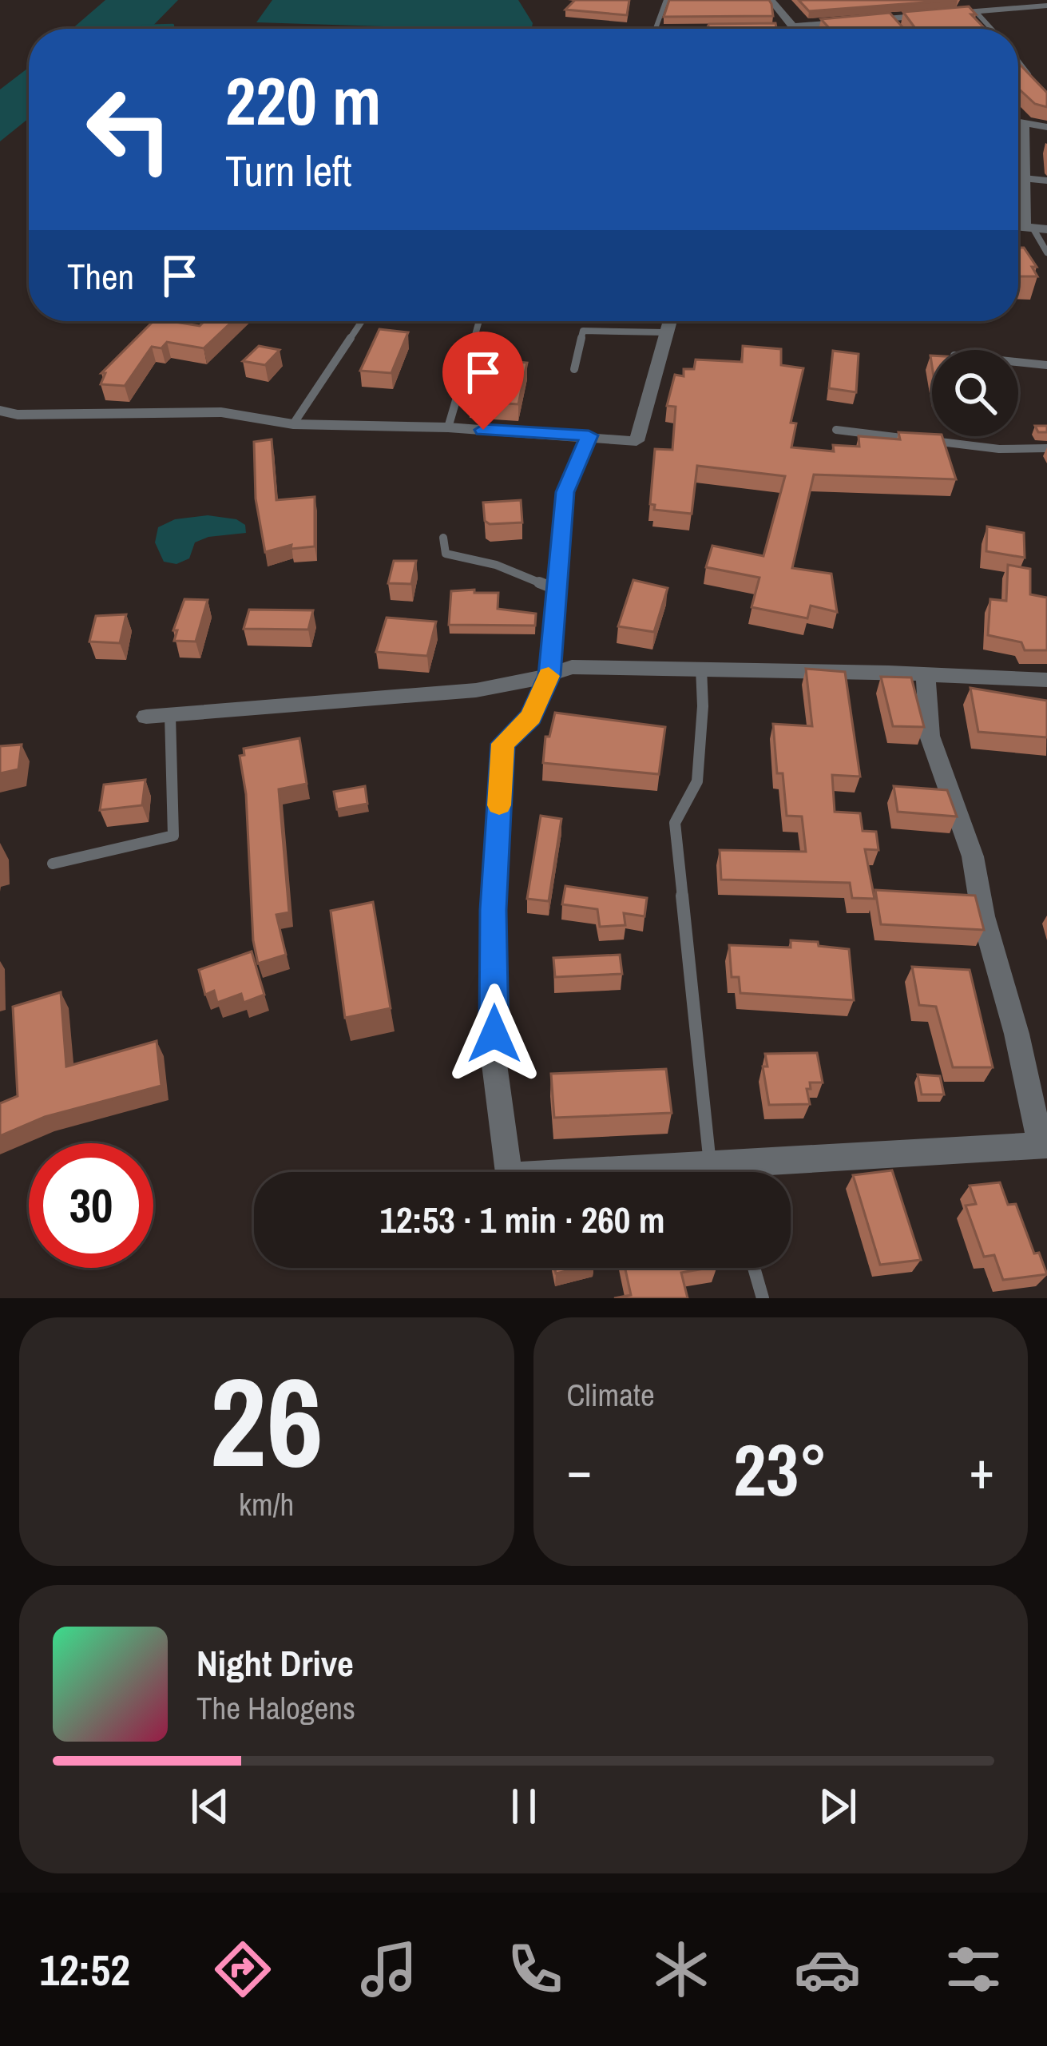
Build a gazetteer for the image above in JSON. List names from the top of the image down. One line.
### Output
{"page":{"turn":["220 m","Turn left"],"then":"Then","limit":"30","trip":"12:53 · 1 min · 260 m","tile":[["26","km/h"],"Climate"],"heat":["−","23°","+"],"song":["Night Drive","The Halogens"],"tabs":"12:52"}}
